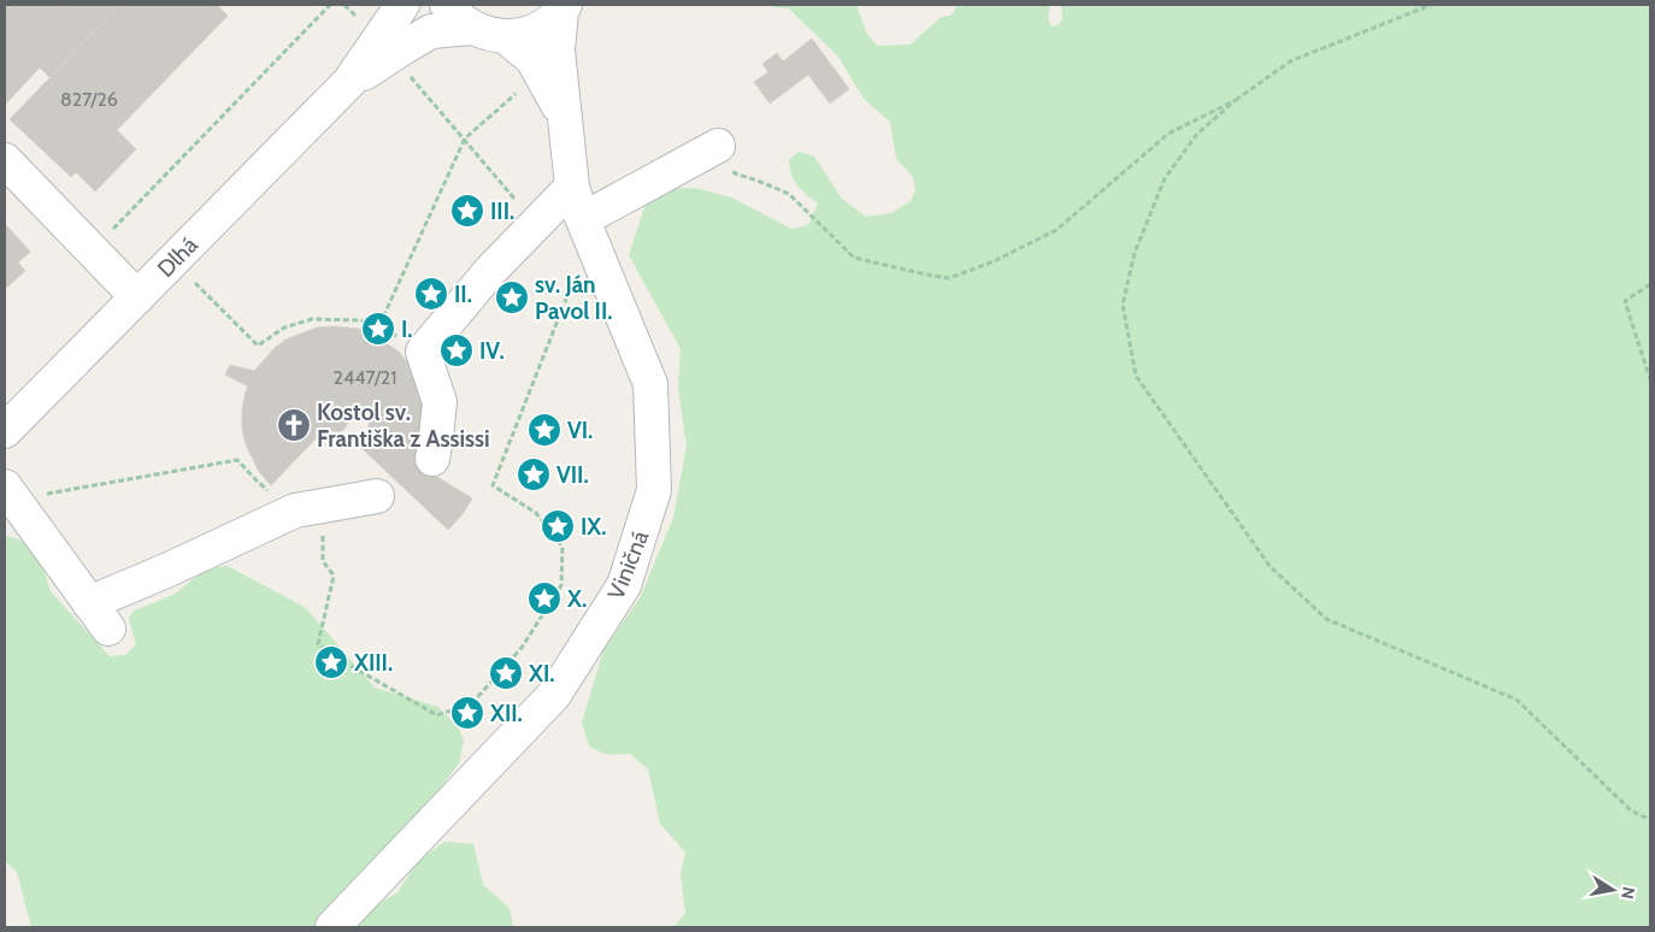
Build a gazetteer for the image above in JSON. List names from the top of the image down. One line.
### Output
{"streets":{"street":["Dlhá","Viničná"]},"places":{"place":["III.","II.","sv. Ján Pavol II.","I.","IV.","VI.","VII.","IX.","X.","XIII.","XI.","XII."],"church":["Kostol sv. Františka z Assissi"]},"house_numbers":["827/26","2447/21"],"north":"right"}
